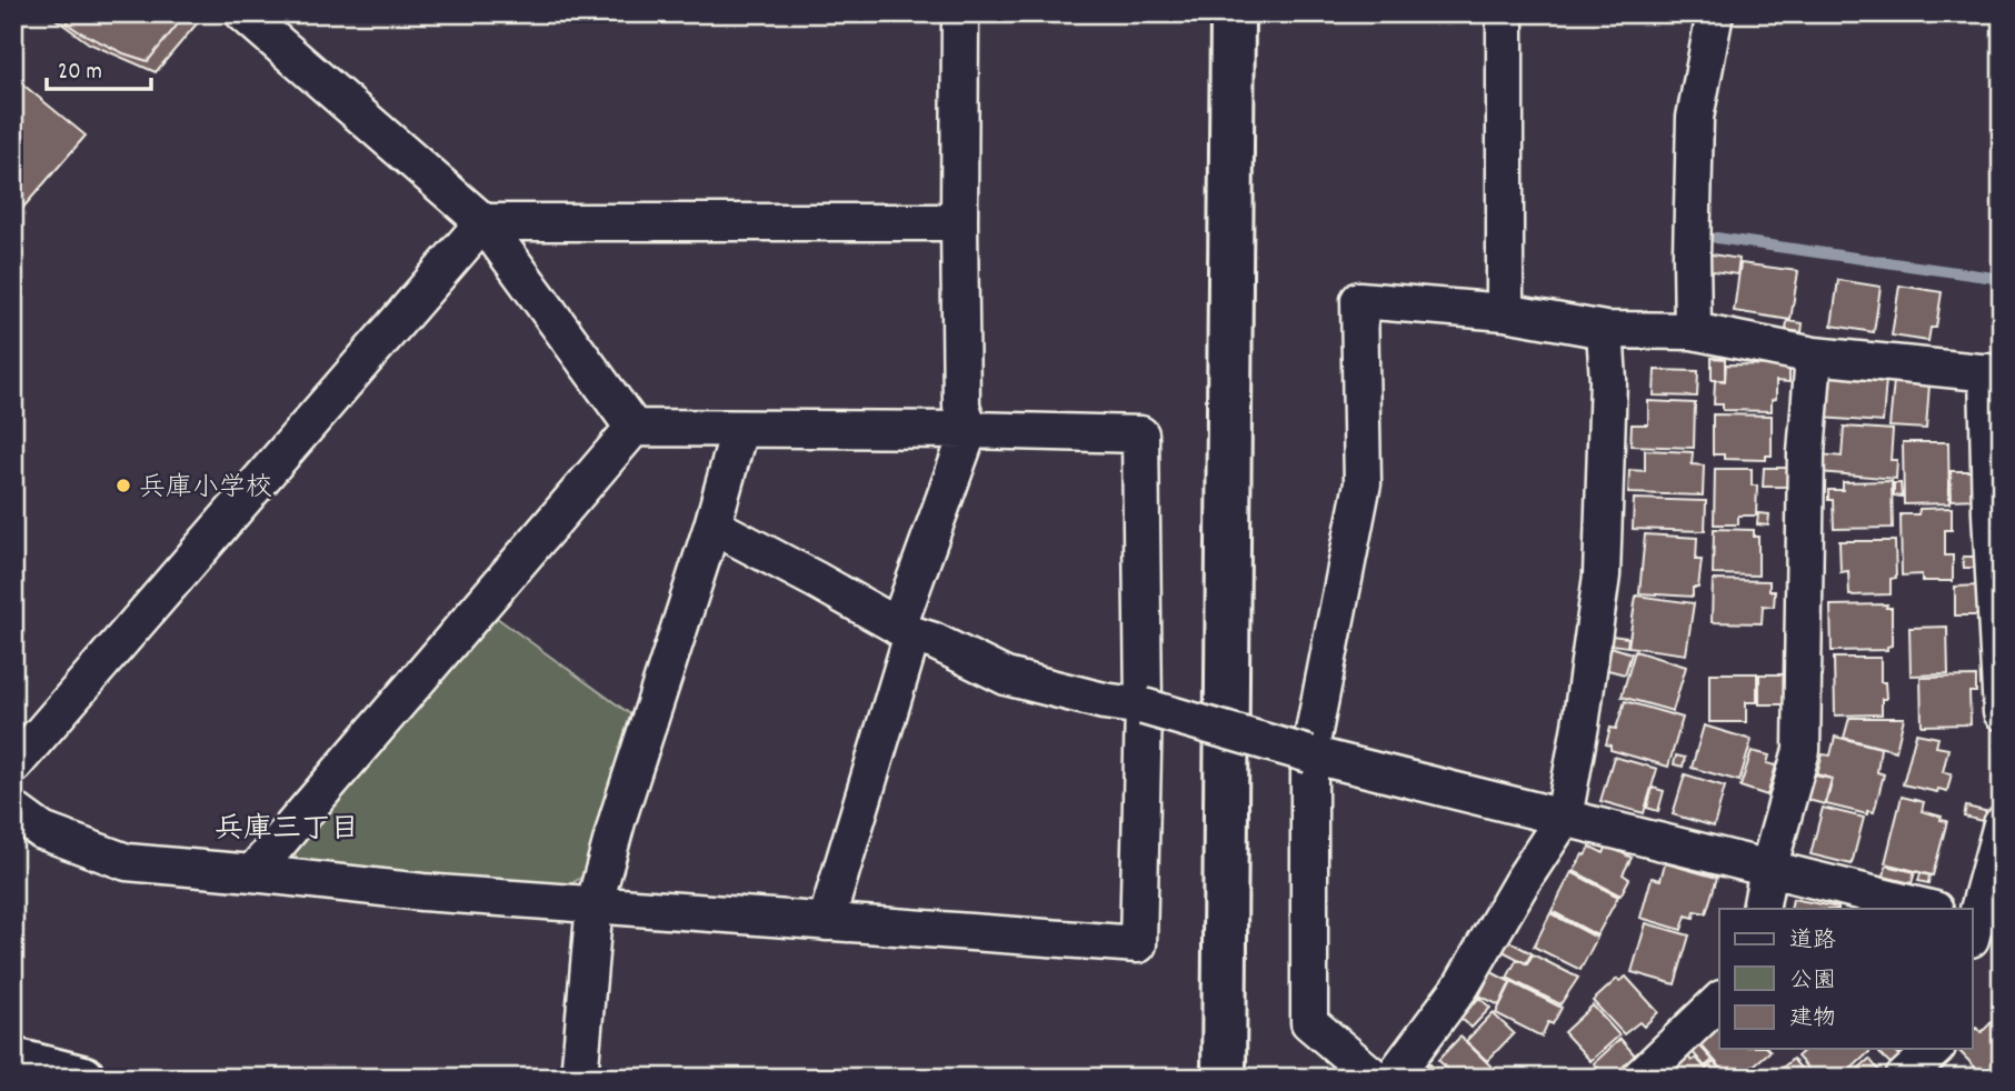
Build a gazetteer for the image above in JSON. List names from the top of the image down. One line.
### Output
{"districts":["兵庫三丁目"],"places":["兵庫小学校"],"legend":["道路","公園","建物"],"scale_bar":"20 m"}
